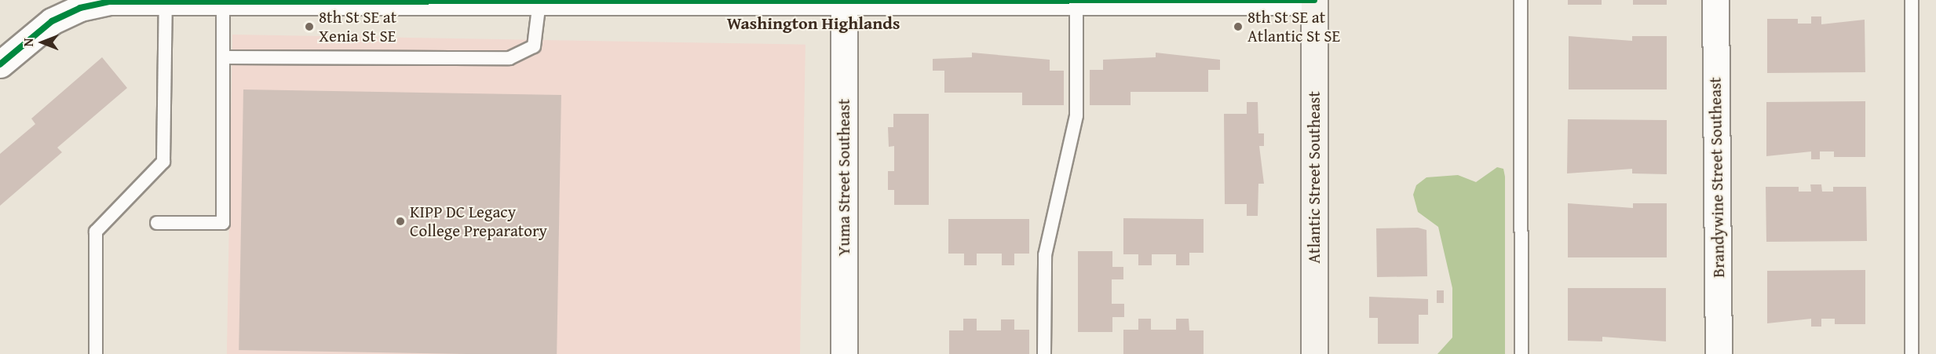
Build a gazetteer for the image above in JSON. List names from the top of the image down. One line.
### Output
{"streets":{"street":["Yuma Street Southeast","Atlantic Street Southeast","Brandywine Street Southeast"]},"districts":["Washington Highlands"],"places":["8th St SE at Xenia St SE","8th St SE at Atlantic St SE","KIPP DC Legacy College Preparatory"],"north":"left"}
